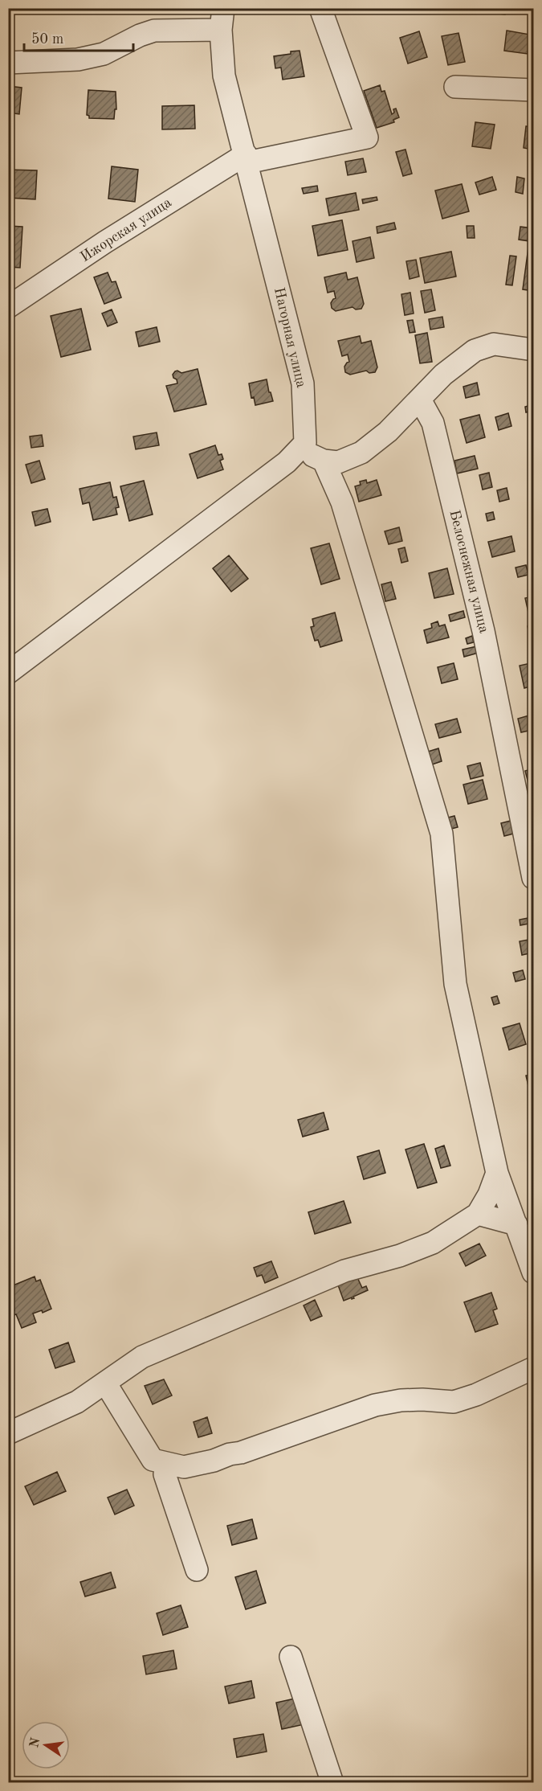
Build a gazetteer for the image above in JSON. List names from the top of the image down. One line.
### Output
{"streets":{"street":["Ижорская улица","Нагорная улица","Белоснежная улица"]},"crossings":[["Ижорская улица","Нагорная улица"]],"scale_bar":"50 m","north":"left"}
